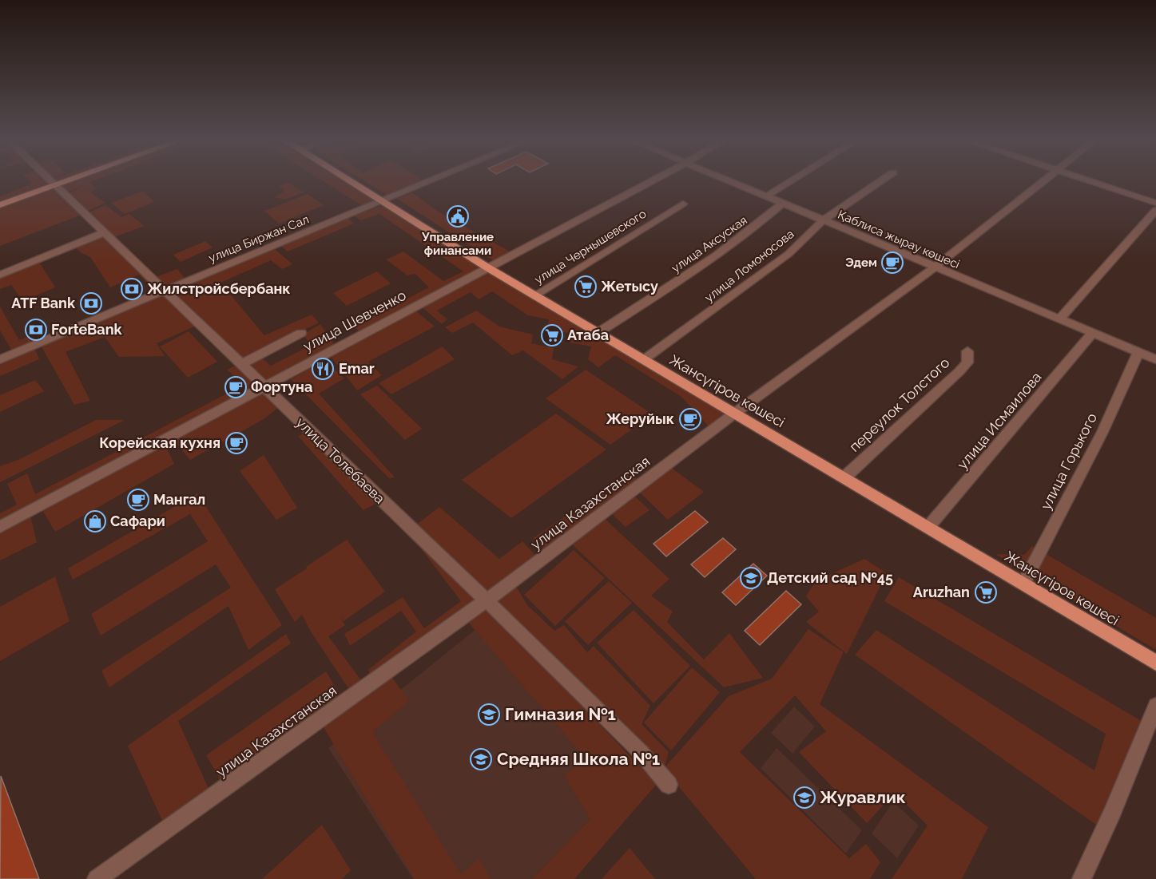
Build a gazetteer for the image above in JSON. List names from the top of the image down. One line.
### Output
{"streets":{"main road":["Жансүгіров көшесі"],"street":["улица Биржан Сал","Қаблиса жырау көшесі","улица Аксуская","улица Чернышевского","улица Ломоносова","улица Шевченко","переулок Толстого","улица Исмаилова","улица Толебаева","улица Горького","улица Казахстанская"]},"crossings":[["улица Биржан Сал","Жансүгіров көшесі"],["улица Биржан Сал","улица Толебаева"],["Қаблиса жырау көшесі","улица Аксуская"],["Қаблиса жырау көшесі","улица Ломоносова"],["Қаблиса жырау көшесі","улица Исмаилова"],["Қаблиса жырау көшесі","улица Горького"],["Қаблиса жырау көшесі","улица Казахстанская"],["улица Аксуская","Жансүгіров көшесі"],["улица Чернышевского","Жансүгіров көшесі"],["улица Ломоносова","Жансүгіров көшесі"],["улица Шевченко","Жансүгіров көшесі"],["улица Шевченко","улица Толебаева"],["Жансүгіров көшесі","переулок Толстого"],["Жансүгіров көшесі","улица Исмаилова"],["Жансүгіров көшесі","улица Горького"],["Жансүгіров көшесі","улица Казахстанская"],["улица Толебаева","улица Казахстанская"]],"places":{"public building":["Управление финансами"],"cafe":["Эдем","Фортуна","Жеруйык","Корейская кухня","Мангал"],"supermarket":["Жетысу","Атаба","Aruzhan"],"bank":["Жилстройсбербанк","ATF Bank","ForteBank"],"restaurant":["Emar"],"shop":["Сафари"],"school or university":["Детский сад №45","Гимназия №1","Средняя Школа №1","Журавлик"]}}
